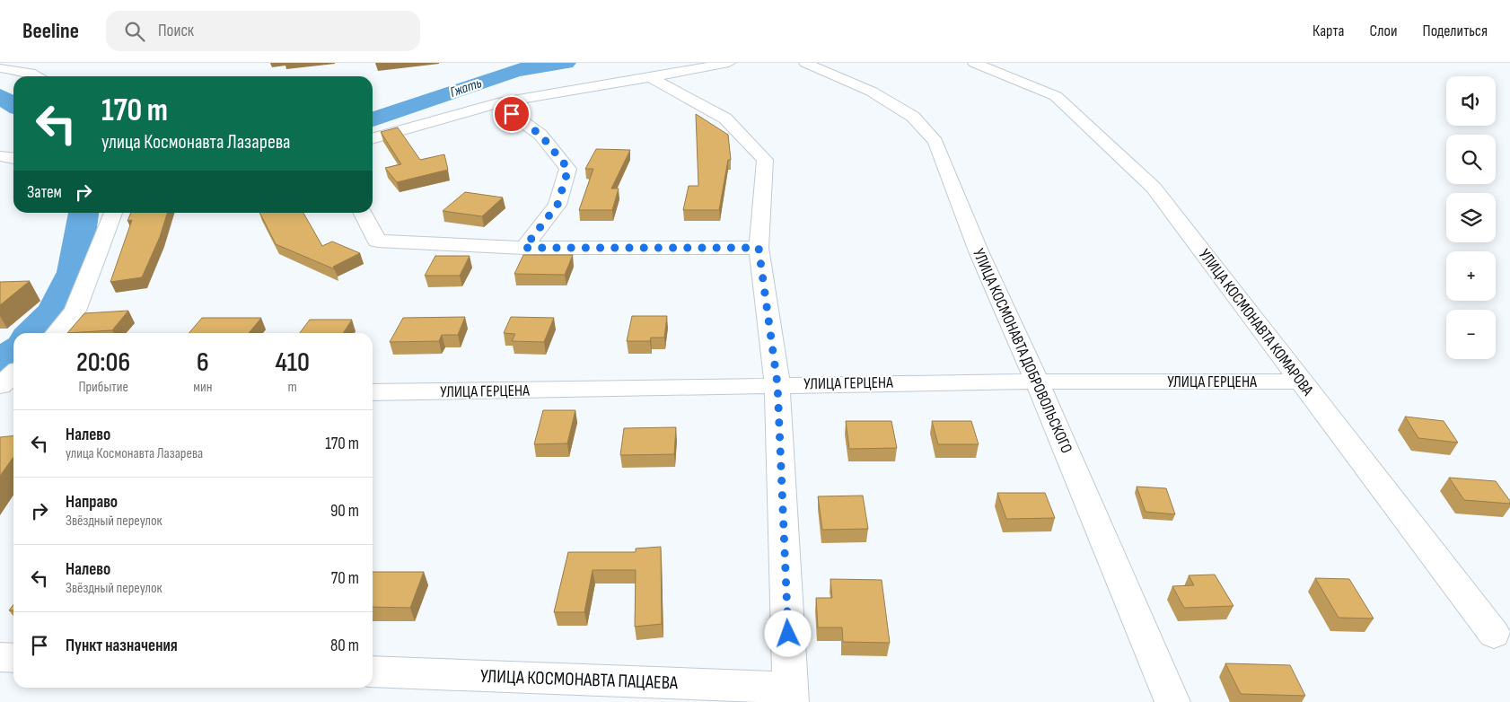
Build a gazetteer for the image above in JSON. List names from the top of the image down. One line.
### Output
{"streets":{"street":["УЛИЦА КОСМОНАВТА КОМАРОВА","УЛИЦА КОСМОНАВТА ДОБРОВОЛЬСКОГО","УЛИЦА ГЕРЦЕНА","УЛИЦА КОСМОНАВТА ПАЦАЕВА"]},"crossings":[["УЛИЦА КОСМОНАВТА КОМАРОВА","УЛИЦА ГЕРЦЕНА"],["УЛИЦА КОСМОНАВТА ДОБРОВОЛЬСКОГО","УЛИЦА ГЕРЦЕНА"]],"water":["Гжать"],"page":{"header":"Beeline","search":"Поиск","nav":["Карта","Слои","Поделиться"],"map_buttons":["+","−"],"turn":["170 m","улица Космонавта Лазарева"],"then":"Затем","eta":["20:06","Прибытие","6","мин","410","m"],"list":[{"name":"Налево","note":"улица Космонавта Лазарева","value":"170 m"},{"name":"Направо","note":"Звёздный переулок","value":"90 m"},{"name":"Налево","note":"Звёздный переулок","value":"70 m"},{"name":"Пункт назначения","value":"80 m"}]}}
